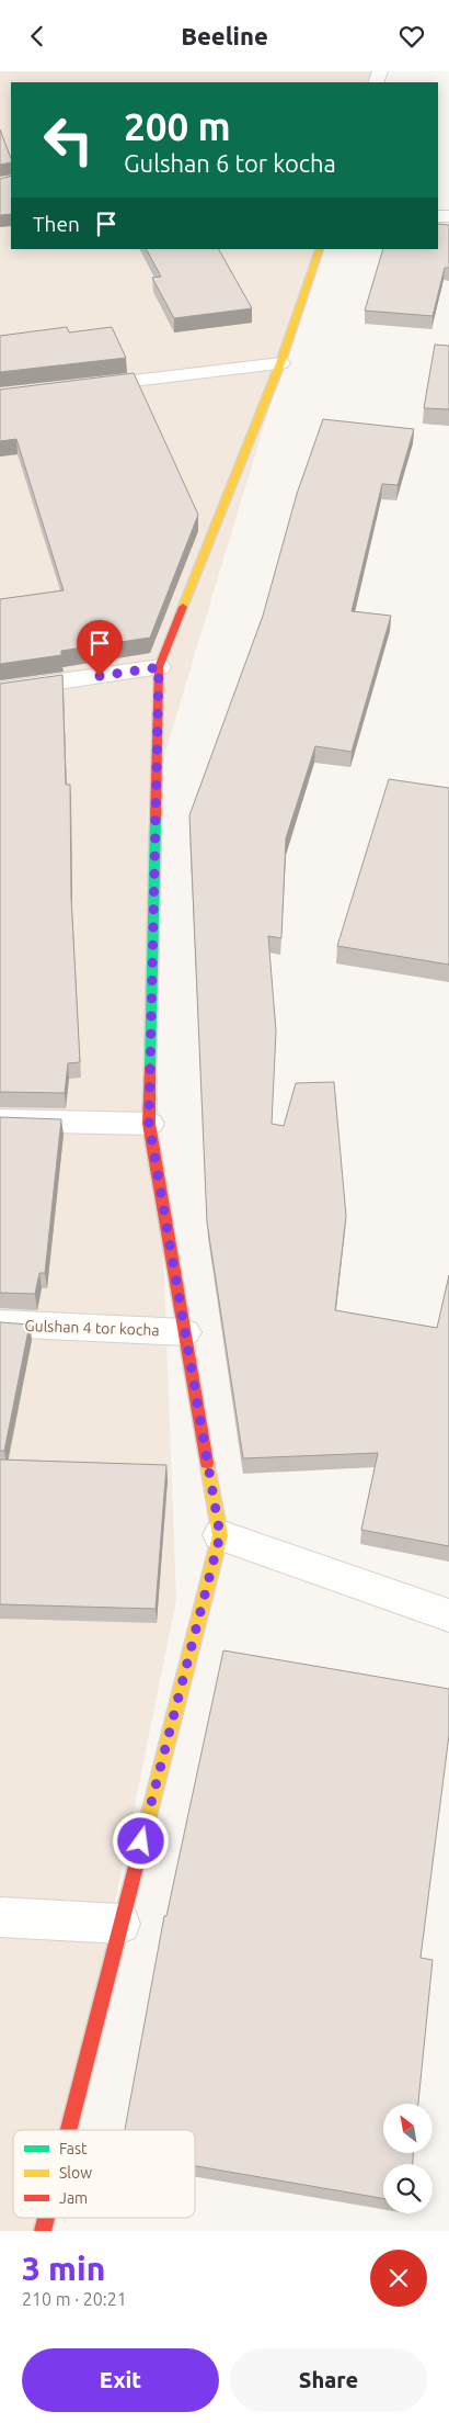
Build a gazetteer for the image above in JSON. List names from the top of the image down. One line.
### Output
{"streets":{"street":["Gulshan 4 tor kocha"]},"legend":["Fast","Slow","Jam"],"north":"top left","page":{"header":"Beeline","turn":["200 m","Gulshan 6 tor kocha"],"then":"Then","heading":["3 min","210 m · 20:21"],"buttons":["Exit","Share"]}}
